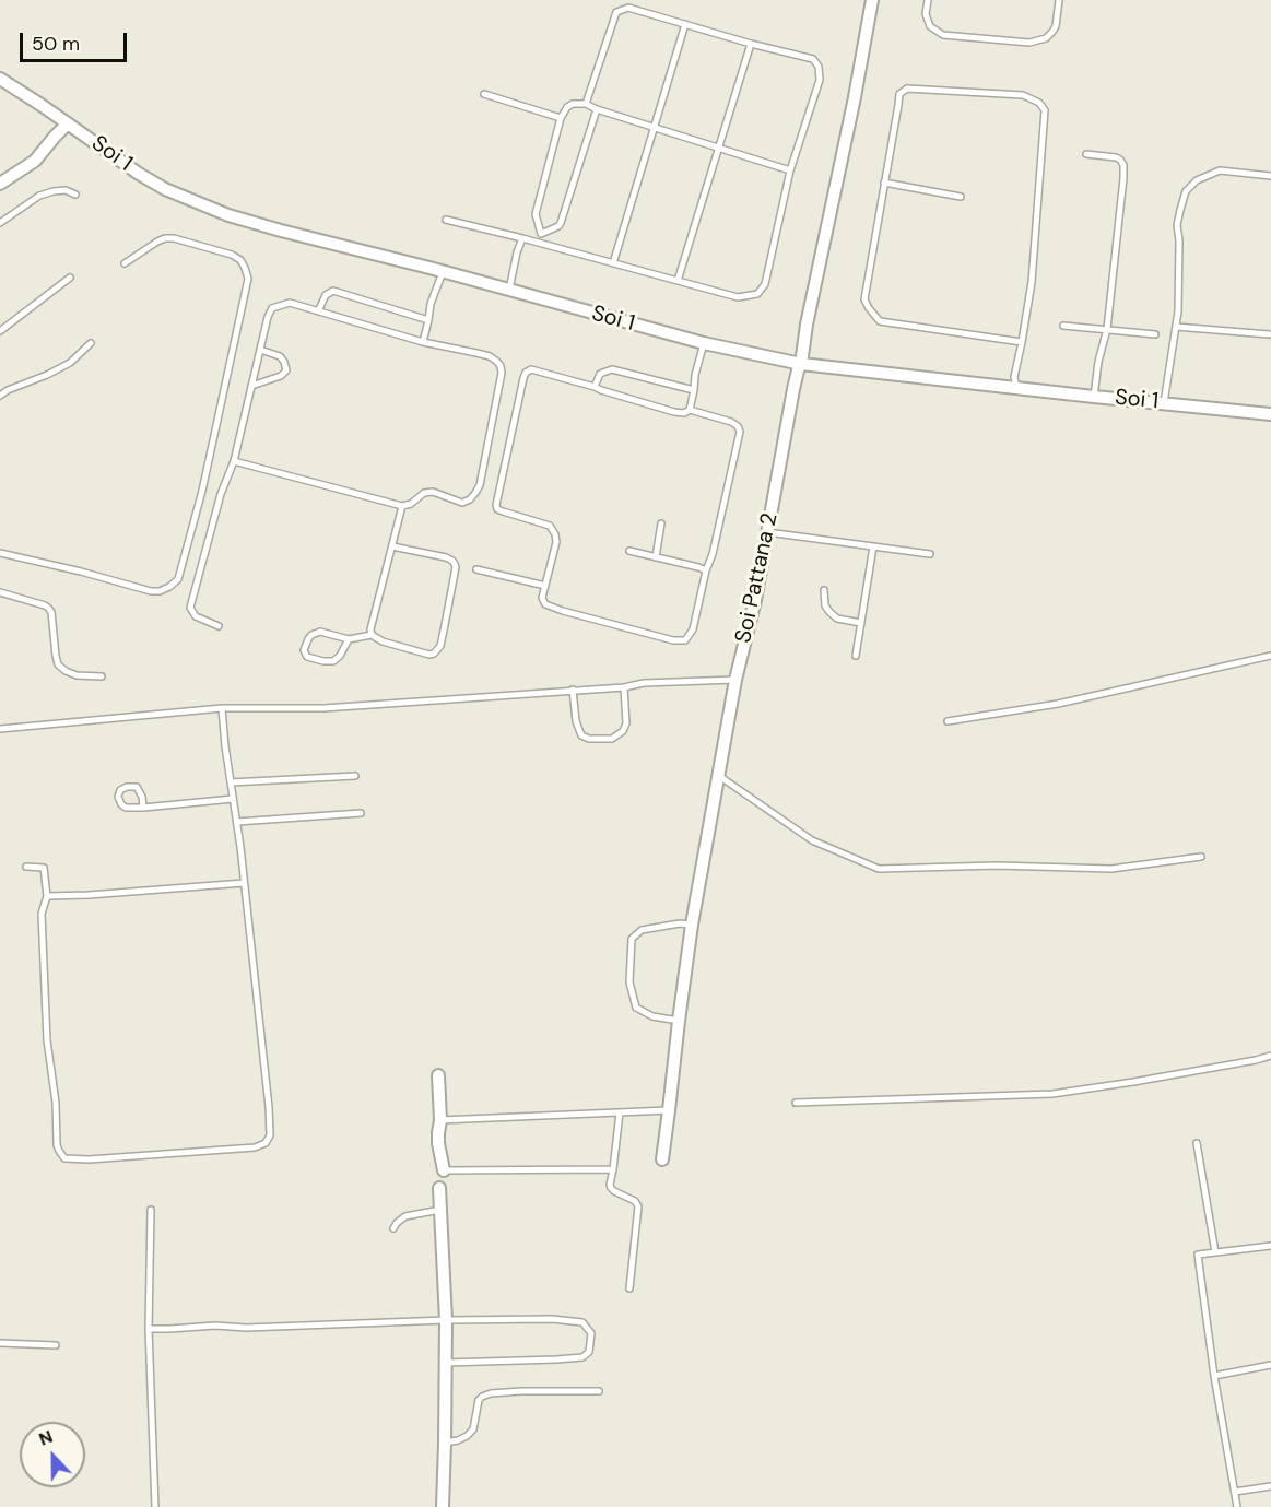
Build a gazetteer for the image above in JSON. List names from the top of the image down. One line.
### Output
{"streets":{"street":["Soi 1","Soi Pattana 2"]},"crossings":[["Soi 1","Soi Pattana 2"]],"scale_bar":"50 m","north":"top"}
